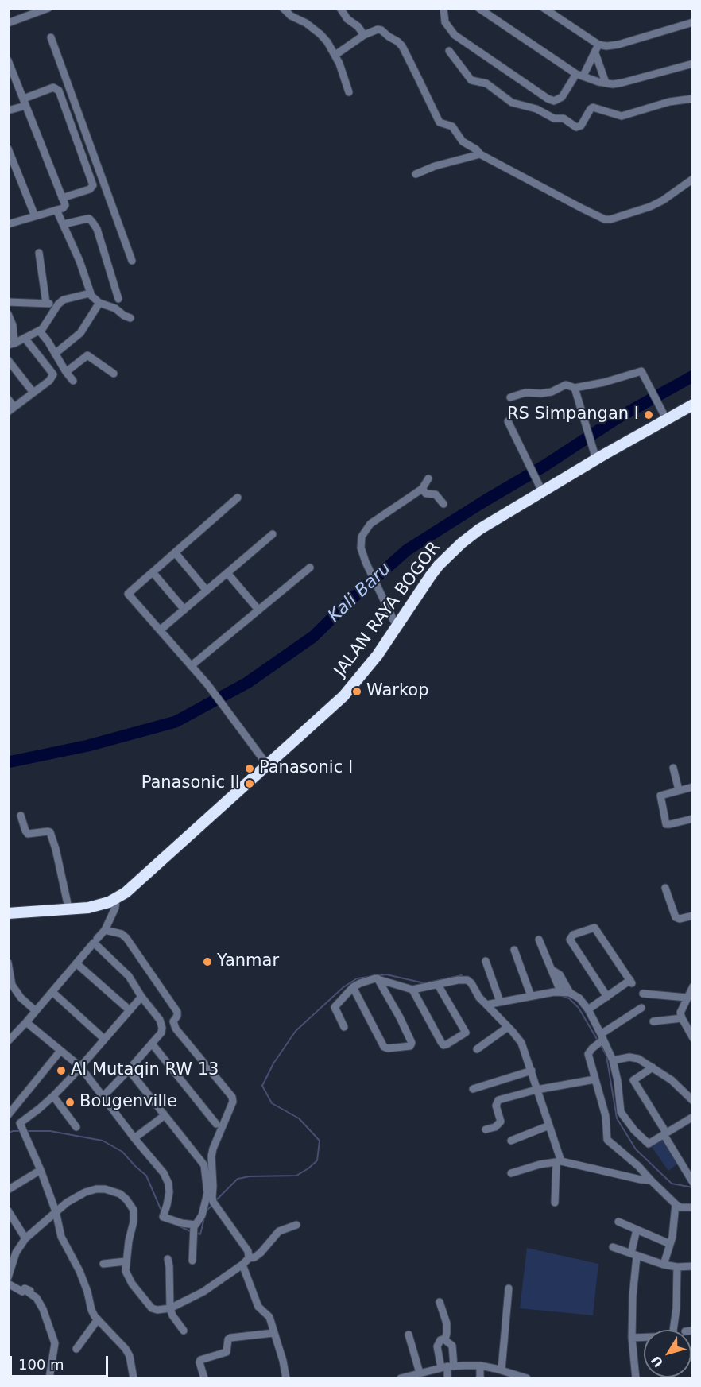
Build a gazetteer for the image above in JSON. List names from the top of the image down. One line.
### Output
{"streets":{"highway":["JALAN RAYA BOGOR"]},"water":["Kali Baru"],"places":["RS Simpangan I","Warkop","Panasonic I","Panasonic II","Yanmar","Al Mutaqin RW 13","Bougenville"],"scale_bar":"100 m","north":"bottom left"}
